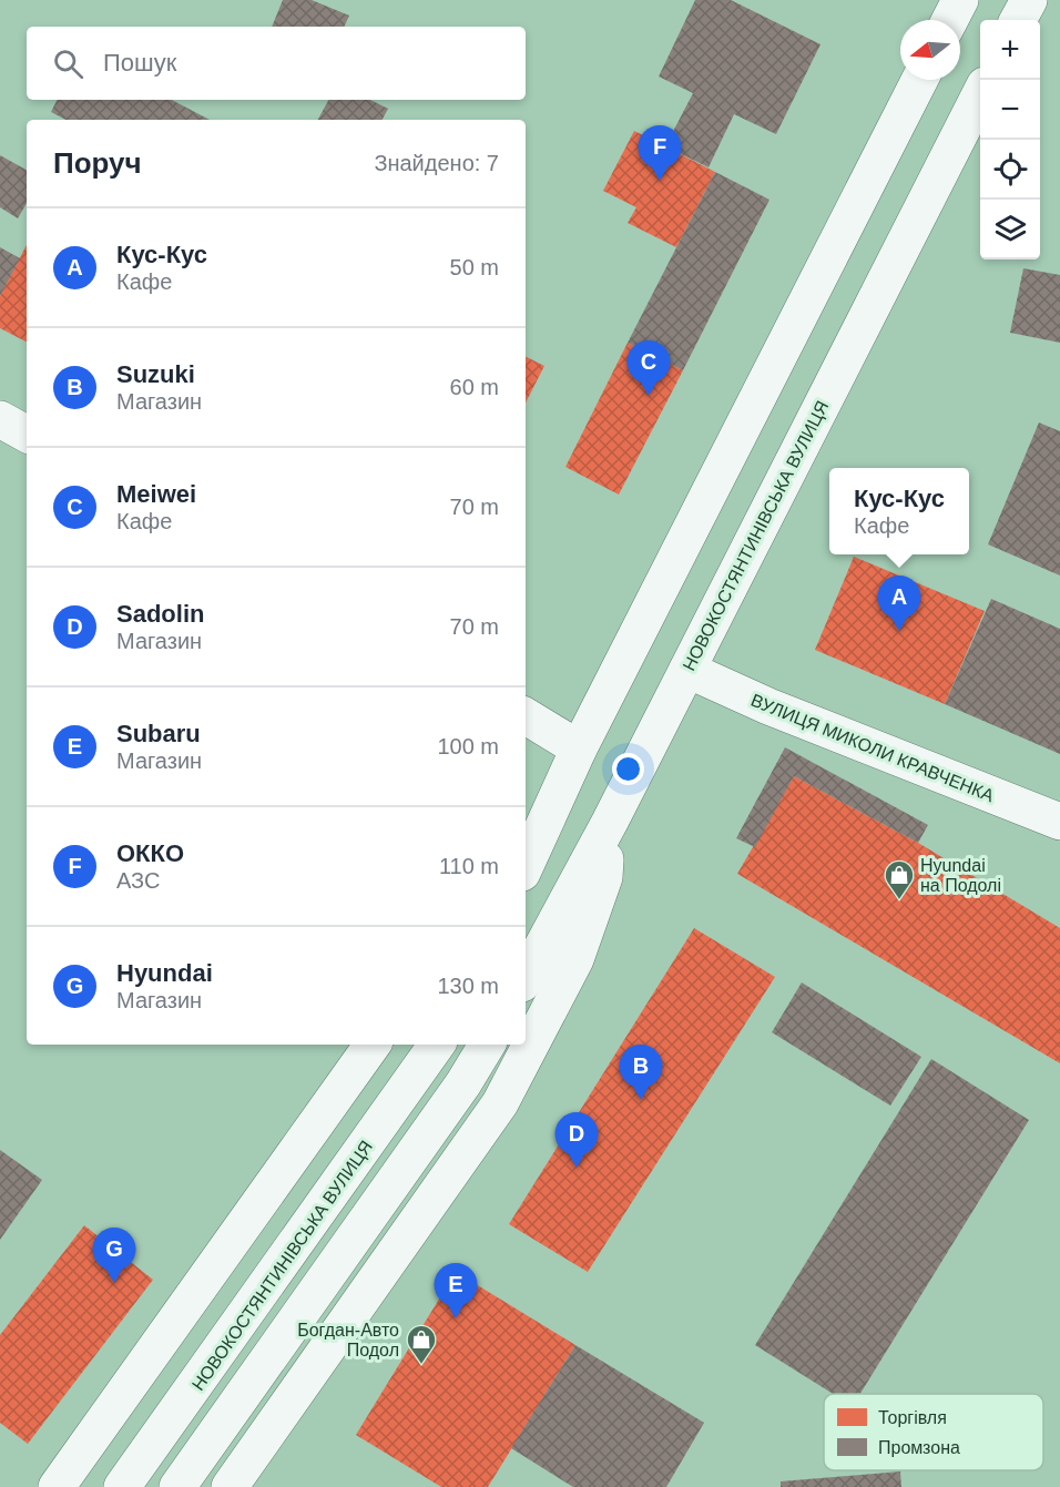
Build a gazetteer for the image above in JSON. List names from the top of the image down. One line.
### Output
{"streets":{"main road":["НОВОКОСТЯНТИНІВСЬКА ВУЛИЦЯ","ВУЛИЦЯ МИКОЛИ КРАВЧЕНКА"]},"crossings":[["НОВОКОСТЯНТИНІВСЬКА ВУЛИЦЯ","ВУЛИЦЯ МИКОЛИ КРАВЧЕНКА"]],"places":{"shop":["Hyundai на Подолі","Богдан-Авто Подол"]},"legend":["Торгівля","Промзона"],"north":"left","page":{"map_buttons":["+","−"],"search":"Пошук","heading":["Поруч","Знайдено: 7"],"pins":["F","C","A","B","D","G","E"],"list":[{"mark":"A","name":"Кус-Кус","note":"Кафе","value":"50 m"},{"mark":"B","name":"Suzuki","note":"Магазин","value":"60 m"},{"mark":"C","name":"Meiwei","note":"Кафе","value":"70 m"},{"mark":"D","name":"Sadolin","note":"Магазин","value":"70 m"},{"mark":"E","name":"Subaru","note":"Магазин","value":"100 m"},{"mark":"F","name":"ОККО","note":"АЗС","value":"110 m"},{"mark":"G","name":"Hyundai","note":"Магазин","value":"130 m"}],"popup":["Кус-Кус","Кафе"]}}
